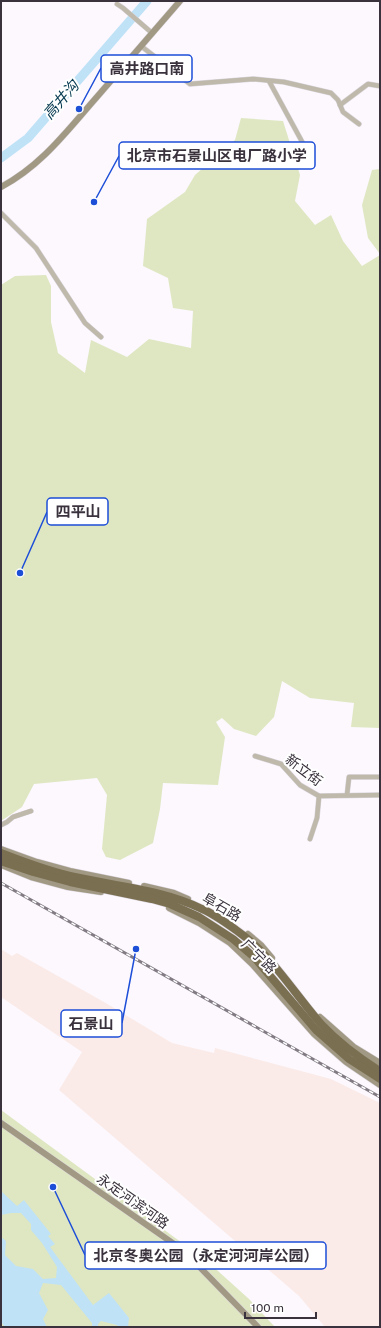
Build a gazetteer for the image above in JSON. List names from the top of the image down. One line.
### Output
{"streets":{"highway":["阜石路"],"street":["新立街","广宁路","永定河滨河路"]},"water":["高井沟"],"places":["高井路口南","北京市石景山区电厂路小学","四平山","石景山","北京冬奥公园（永定河河岸公园）"],"scale_bar":"100 m"}
